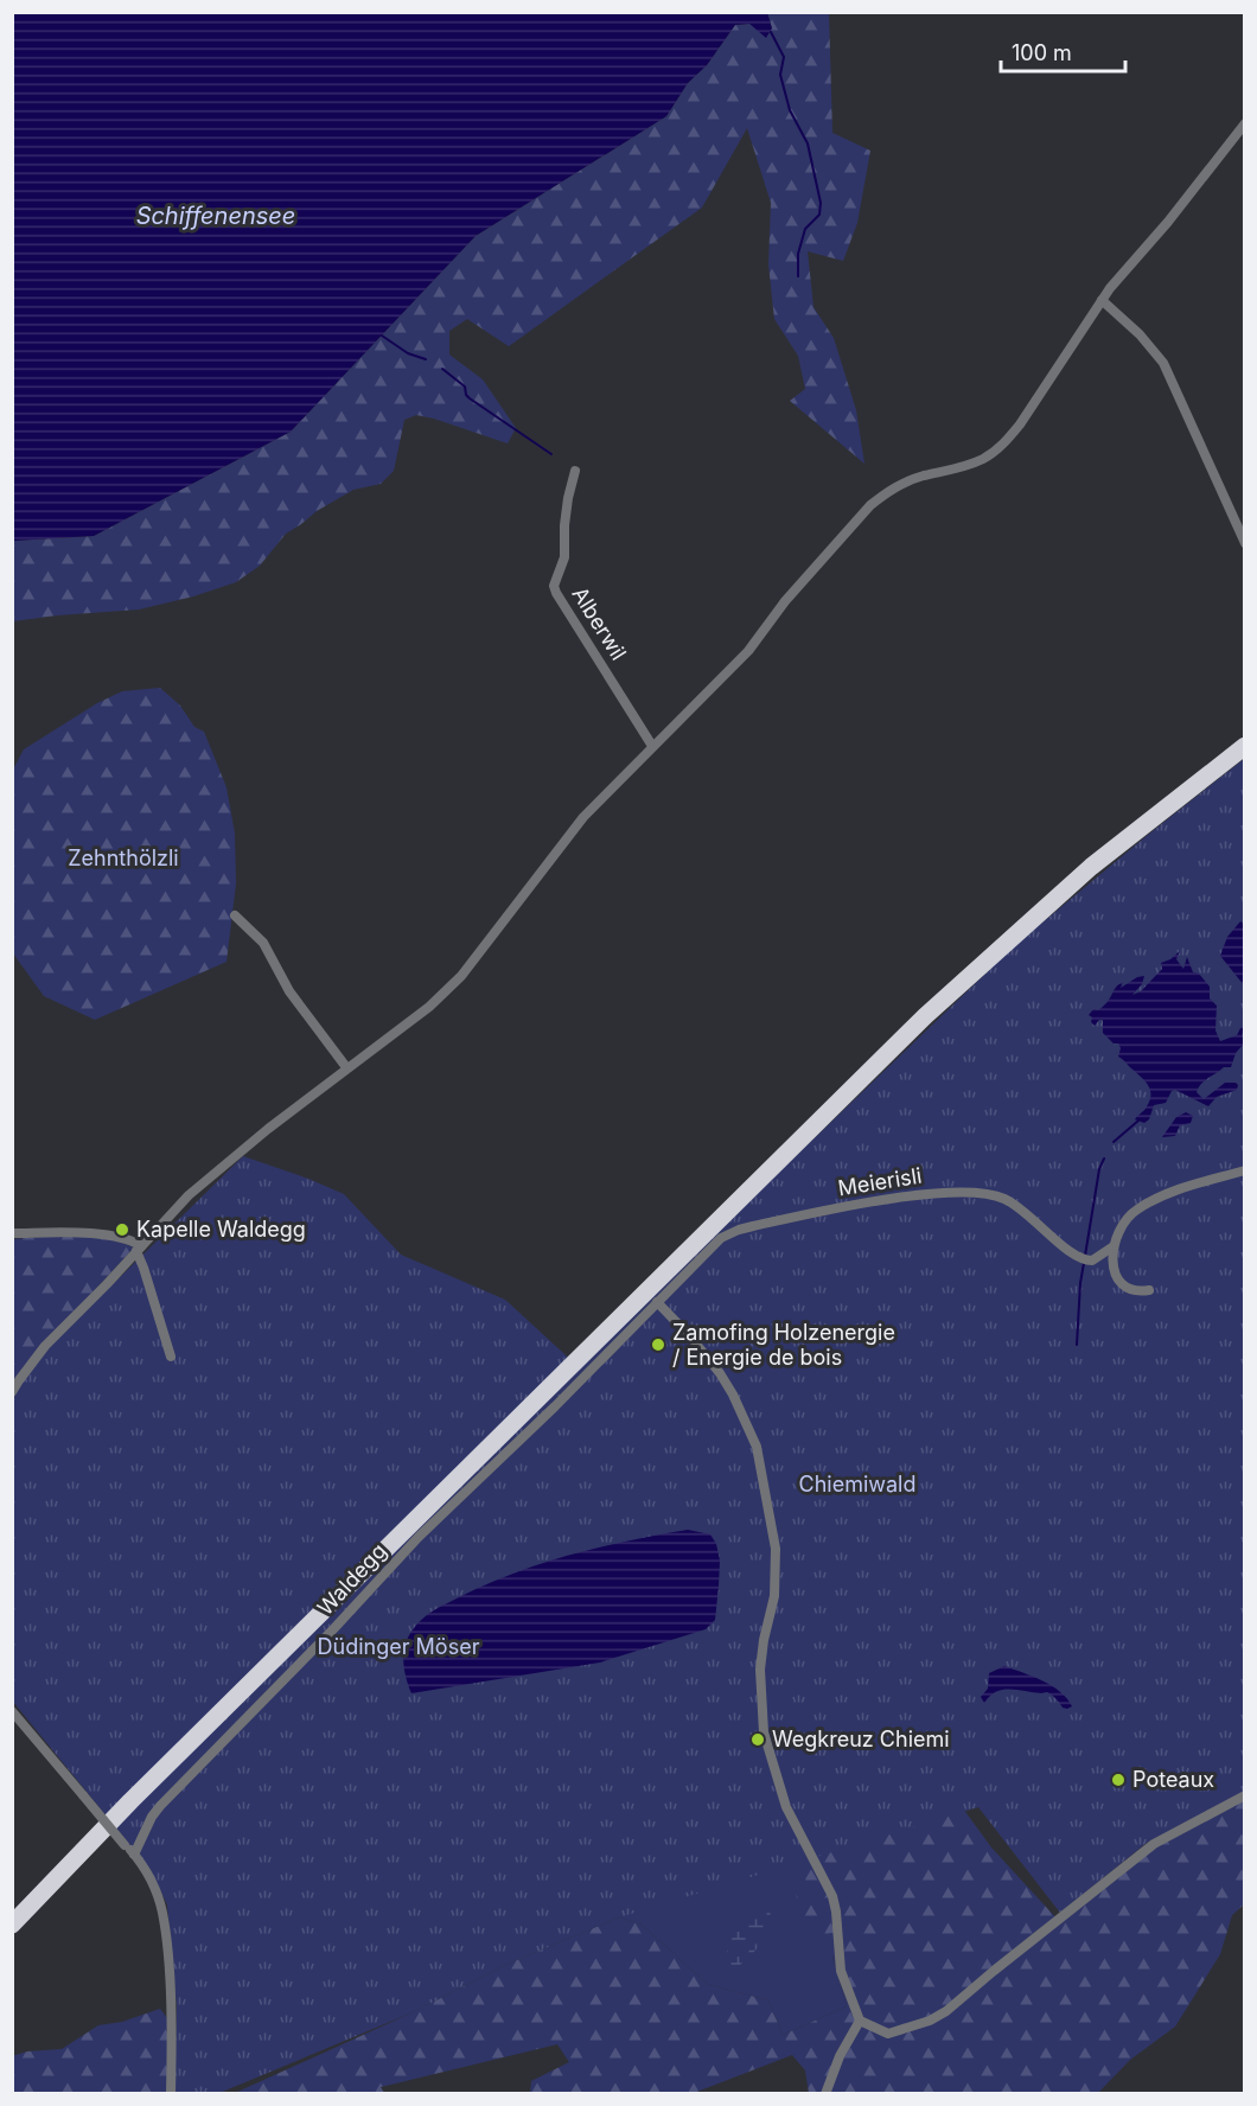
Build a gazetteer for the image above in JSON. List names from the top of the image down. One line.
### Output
{"streets":{"street":["Alberwil","Meierisli","Waldegg"]},"crossings":[["Meierisli","Waldegg"]],"water":["Schiffenensee"],"parks":["Zehnthölzli","Chiemiwald","Düdinger Möser"],"places":["Kapelle Waldegg","Zamofing Holzenergie / Energie de bois","Wegkreuz Chiemi","Poteaux"],"scale_bar":"100 m"}
